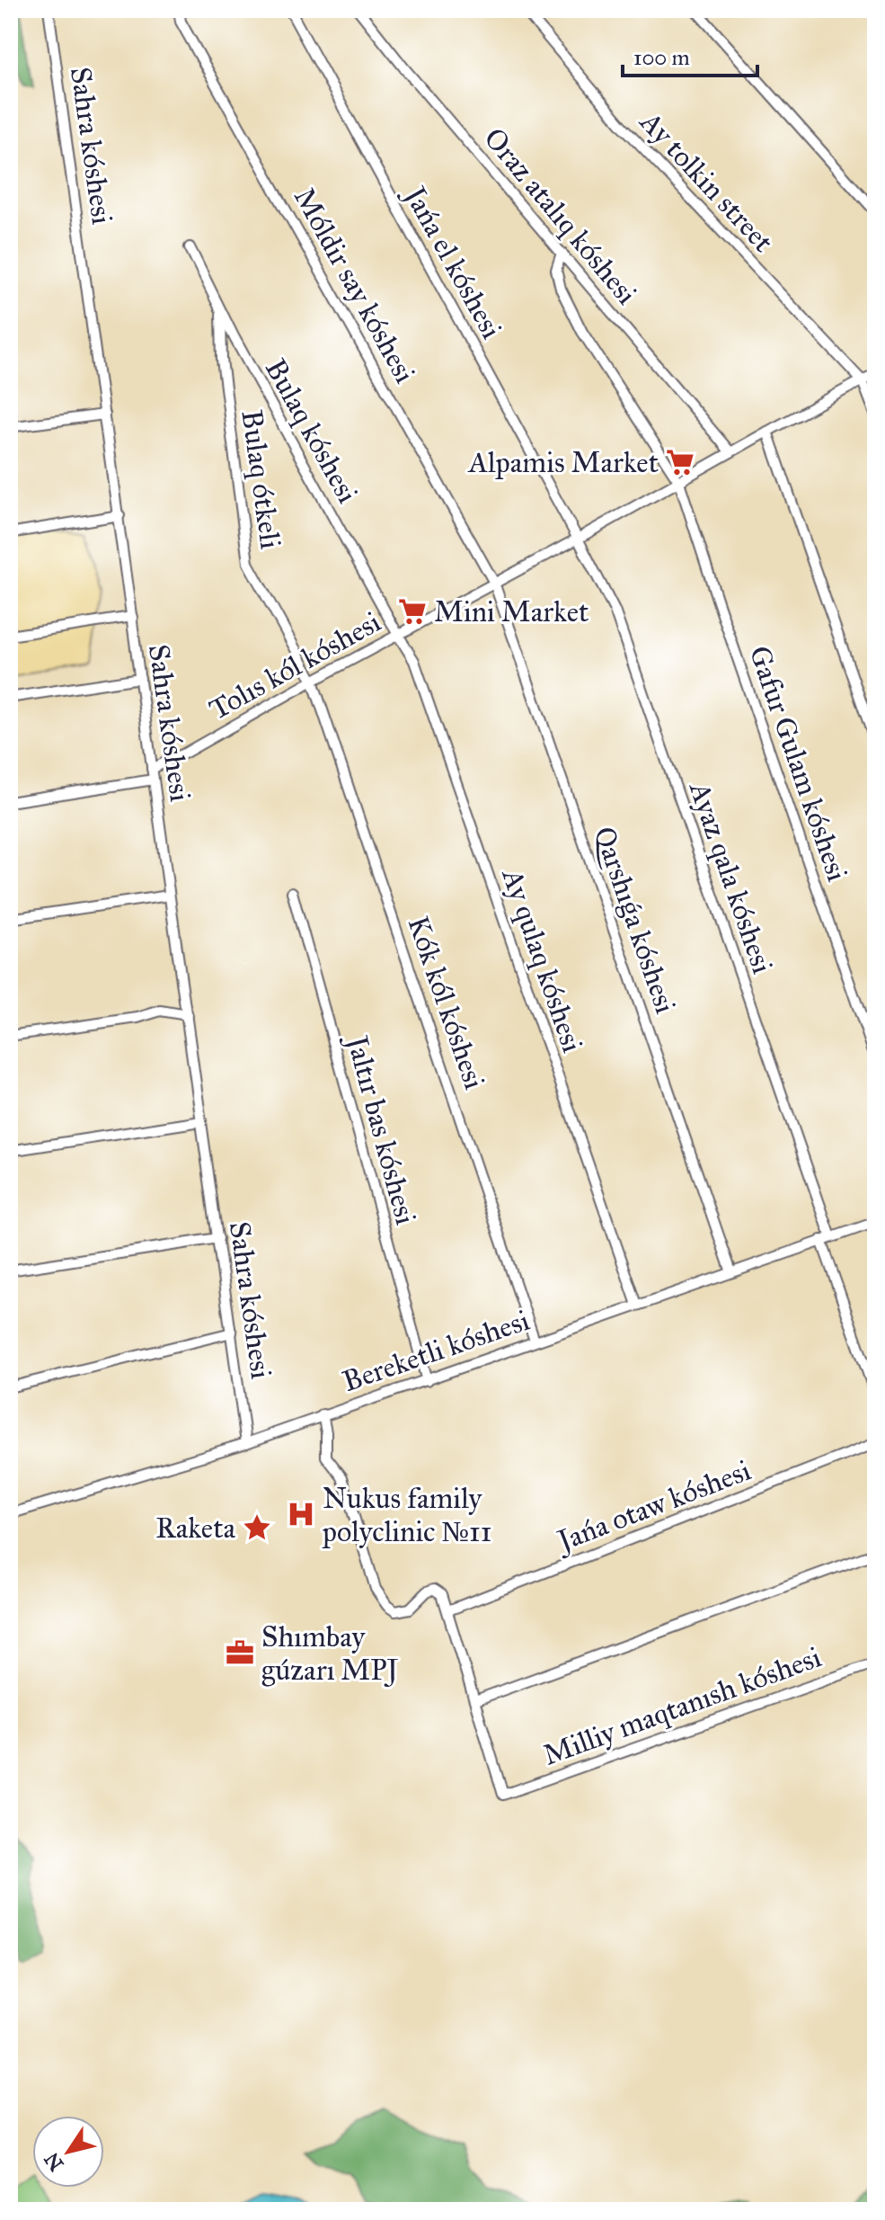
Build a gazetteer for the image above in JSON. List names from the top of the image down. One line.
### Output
{"streets":{"street":["Sahra kóshesi","Ay tolkin street","Oraz atalıq kóshesi","Jańa el kóshesi","Móldir say kóshesi","Bulaq kóshesi","Bulaq ótkeli","Tolıs kól kóshesi","Gafur Gulam kóshesi","Ayaz qala kóshesi","Qarshıǵa kóshesi","Ay qulaq kóshesi","Kók kól kóshesi","Jaltır bas kóshesi","Bereketli kóshesi","Jańa otaw kóshesi","Milliy maqtanısh kóshesi"]},"crossings":[["Sahra kóshesi","Tolıs kól kóshesi"],["Sahra kóshesi","Bereketli kóshesi"],["Ay tolkin street","Tolıs kól kóshesi"],["Oraz atalıq kóshesi","Tolıs kól kóshesi"],["Oraz atalıq kóshesi","Gafur Gulam kóshesi"],["Jańa el kóshesi","Tolıs kól kóshesi"],["Jańa el kóshesi","Ayaz qala kóshesi"],["Móldir say kóshesi","Tolıs kól kóshesi"],["Móldir say kóshesi","Qarshıǵa kóshesi"],["Bulaq kóshesi","Bulaq ótkeli"],["Bulaq kóshesi","Tolıs kól kóshesi"],["Bulaq kóshesi","Ay qulaq kóshesi"],["Bulaq ótkeli","Tolıs kól kóshesi"],["Bulaq ótkeli","Kók kól kóshesi"],["Tolıs kól kóshesi","Gafur Gulam kóshesi"],["Tolıs kól kóshesi","Ayaz qala kóshesi"],["Tolıs kól kóshesi","Qarshıǵa kóshesi"],["Tolıs kól kóshesi","Ay qulaq kóshesi"],["Tolıs kól kóshesi","Kók kól kóshesi"],["Ayaz qala kóshesi","Bereketli kóshesi"],["Qarshıǵa kóshesi","Bereketli kóshesi"],["Ay qulaq kóshesi","Bereketli kóshesi"],["Kók kól kóshesi","Bereketli kóshesi"],["Jaltır bas kóshesi","Bereketli kóshesi"]],"places":{"supermarket":["Alpamis Market","Mini Market"],"hospital":["Nukus family polyclinic №11"],"place":["Raketa"],"office":["Shımbay gúzarı MPJ"]},"scale_bar":"100 m","north":"bottom left"}
